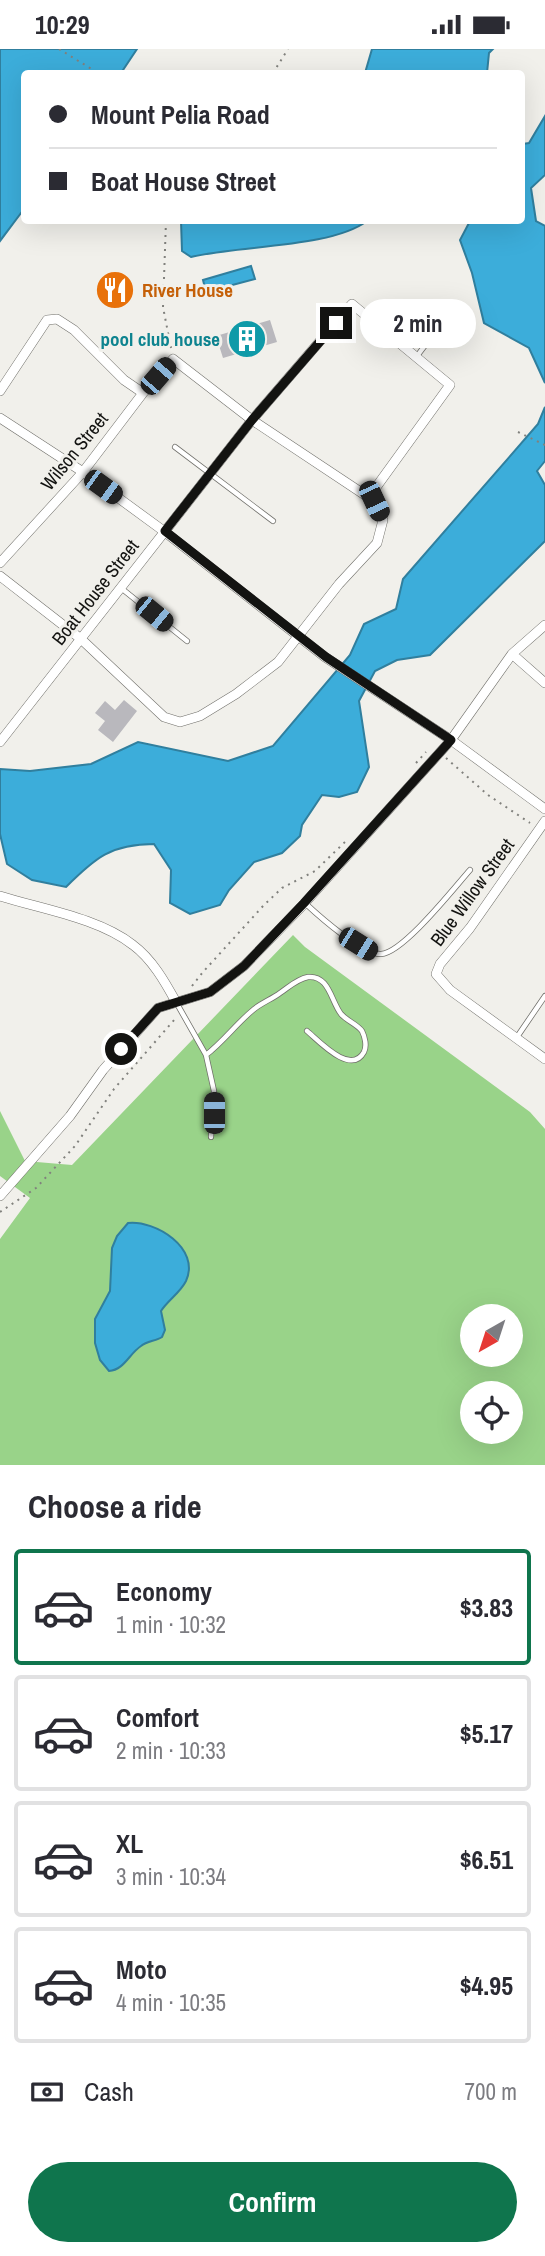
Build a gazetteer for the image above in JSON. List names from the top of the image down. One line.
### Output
{"streets":{"street":["Wilson Street","Boat House Street","Blue Willow Street"]},"places":{"restaurant":["River House"],"building":["pool club house"]},"north":"bottom left","page":{"status":"10:29","banner":["Mount Pelia Road","Boat House Street"],"bubble":"2 min","heading":"Choose a ride","list":[{"name":"Economy","note":"1 min · 10:32","value":"$3.83"},{"name":"Comfort","note":"2 min · 10:33","value":"$5.17"},{"name":"XL","note":"3 min · 10:34","value":"$6.51"},{"name":"Moto","note":"4 min · 10:35","value":"$4.95"}],"pay":["Cash","700 m"],"buttons":"Confirm"}}
